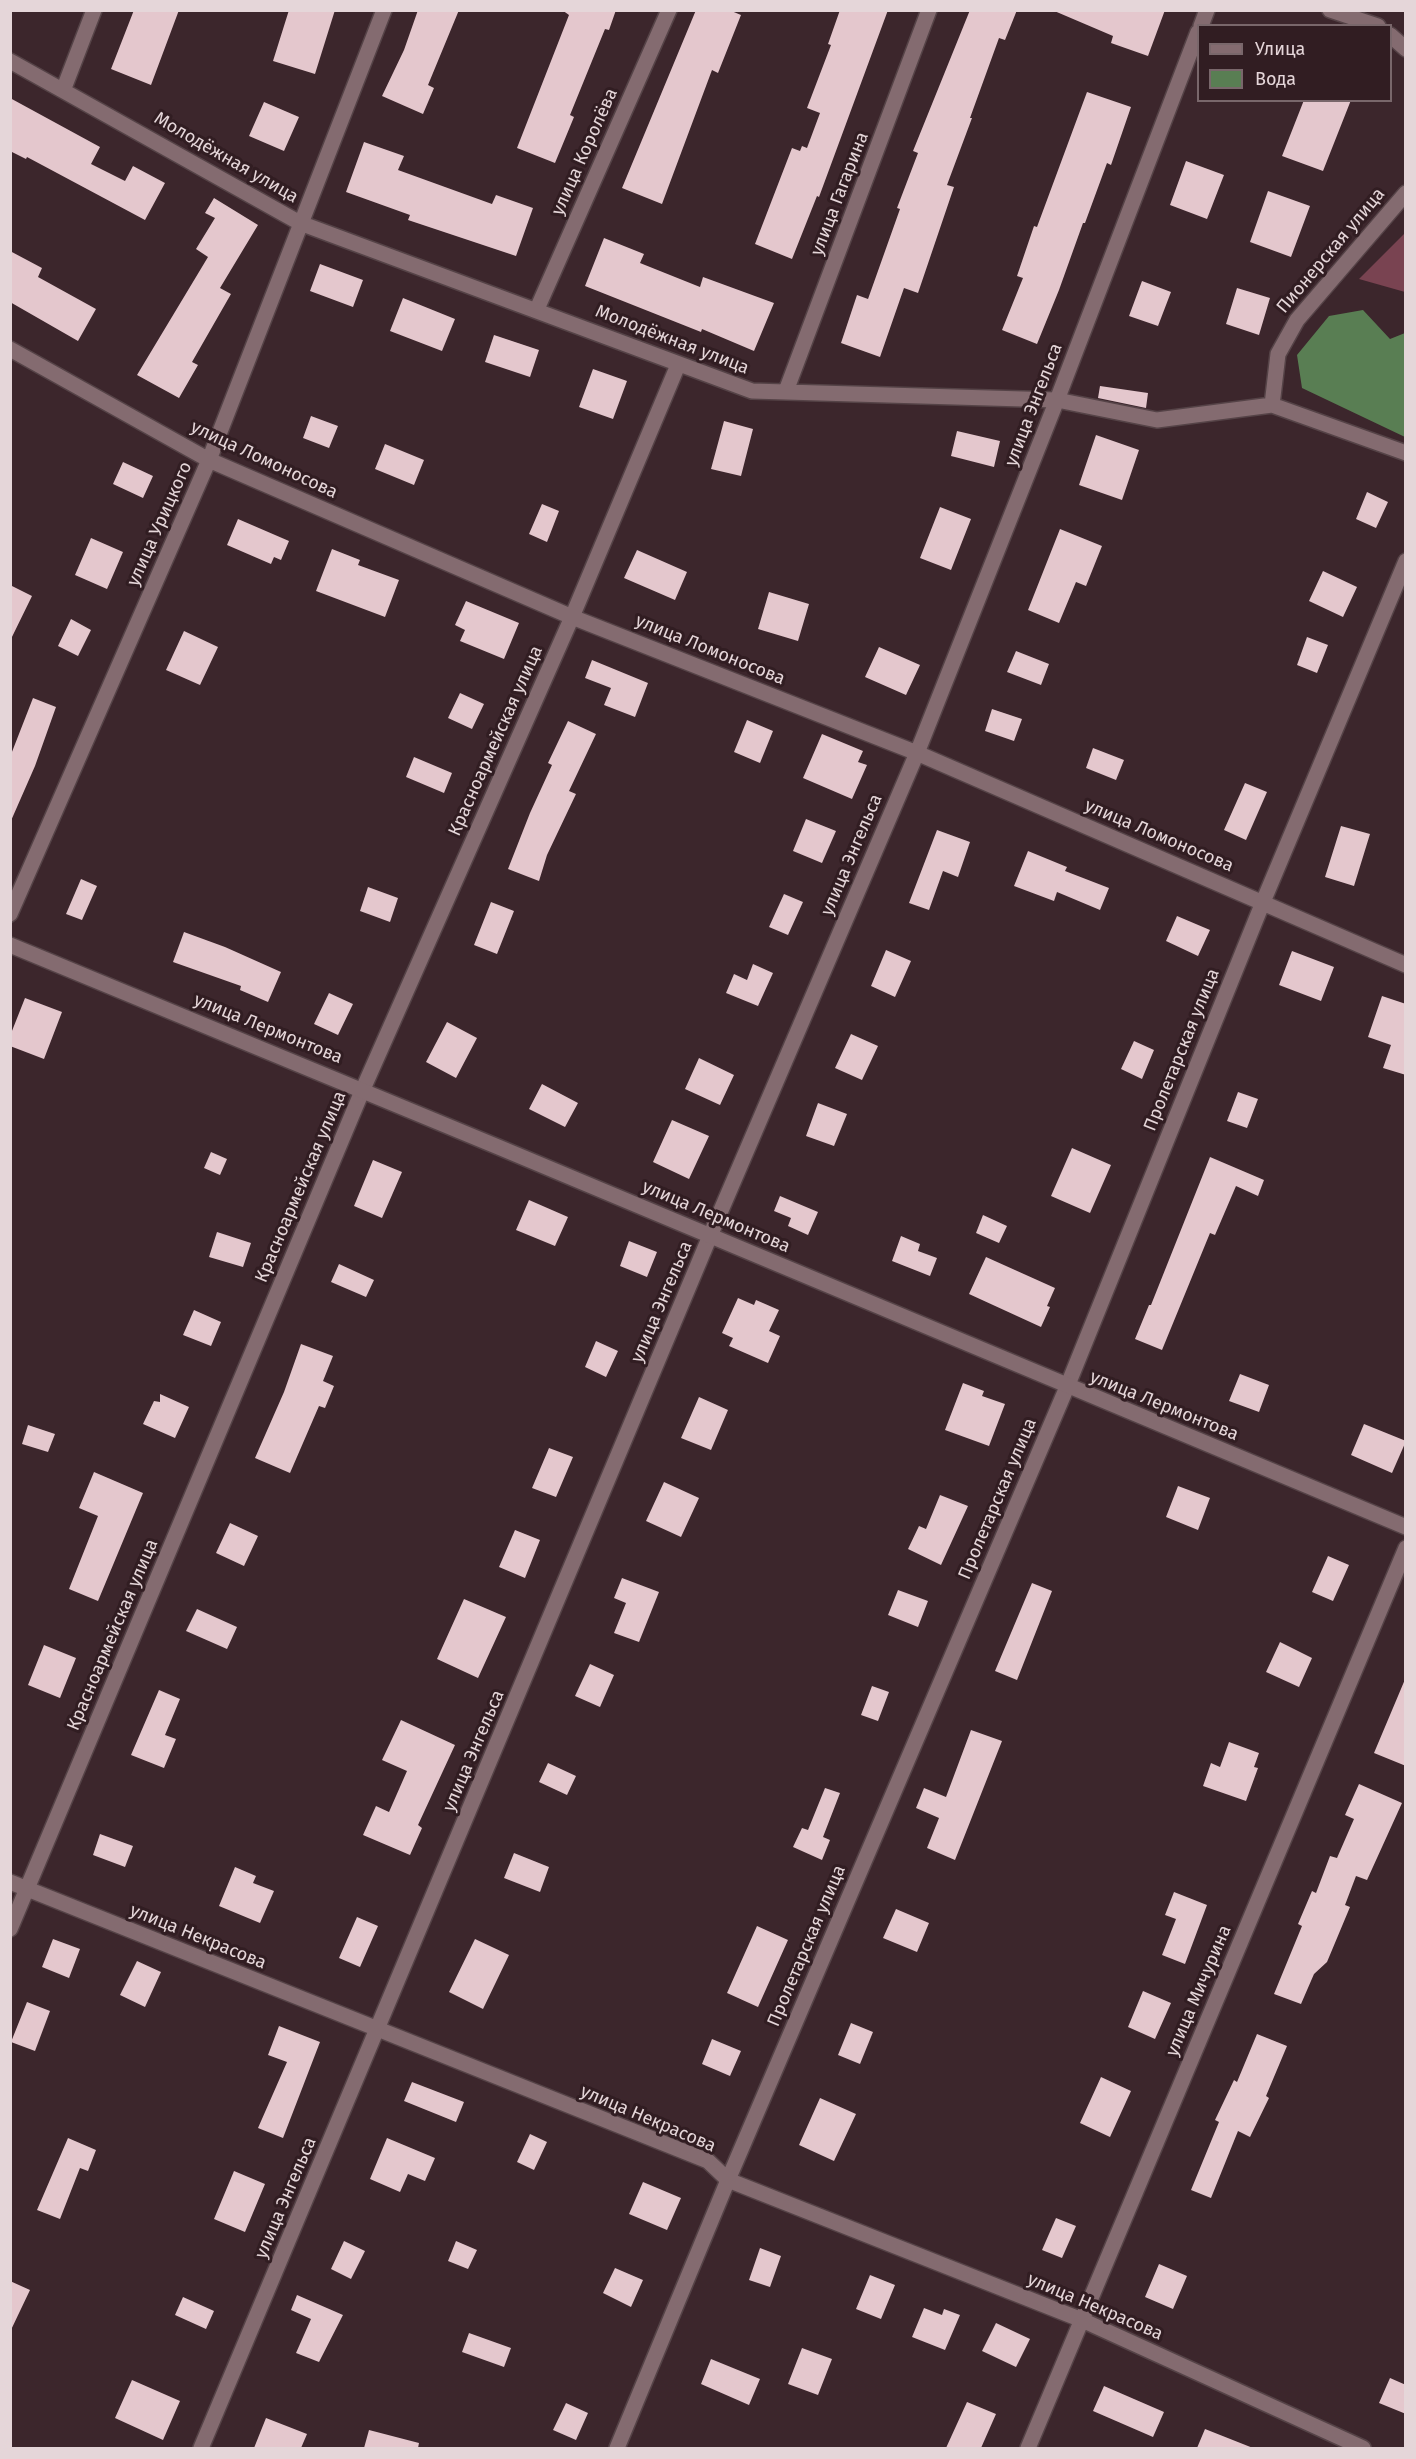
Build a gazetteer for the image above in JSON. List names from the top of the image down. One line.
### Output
{"streets":{"street":["улица Королёва","Молодёжная улица","улица Гагарина","Пионерская улица","улица Энгельса","улица Ломоносова","улица Урицкого","Красноармейская улица","улица Лермонтова","Пролетарская улица","улица Некрасова","улица Мичурина"]},"crossings":[["улица Королёва","Молодёжная улица"],["Молодёжная улица","улица Гагарина"],["Молодёжная улица","Пионерская улица"],["Молодёжная улица","улица Энгельса"],["Молодёжная улица","улица Урицкого"],["Молодёжная улица","Красноармейская улица"],["улица Энгельса","улица Ломоносова"],["улица Энгельса","улица Лермонтова"],["улица Энгельса","улица Некрасова"],["улица Ломоносова","улица Урицкого"],["улица Ломоносова","Красноармейская улица"],["улица Ломоносова","Пролетарская улица"],["Красноармейская улица","улица Лермонтова"],["Красноармейская улица","улица Некрасова"],["улица Лермонтова","Пролетарская улица"],["Пролетарская улица","улица Некрасова"],["улица Некрасова","улица Мичурина"]],"legend":["Улица","Вода"]}
